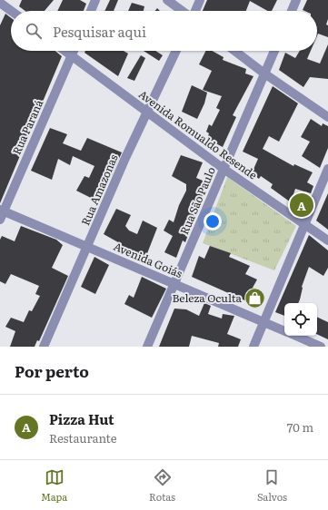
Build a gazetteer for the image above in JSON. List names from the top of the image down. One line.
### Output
{"streets":{"street":["Rua Paraná","Avenida Romualdo Resende","Rua Amazonas","Rua São Paulo","Avenida Goiás"]},"crossings":[["Rua Paraná","Avenida Romualdo Resende"],["Rua Paraná","Avenida Goiás"],["Avenida Romualdo Resende","Rua Amazonas"],["Avenida Romualdo Resende","Rua São Paulo"],["Rua Amazonas","Avenida Goiás"],["Rua São Paulo","Avenida Goiás"]],"places":{"shop":["Beleza Oculta"]},"page":{"search":"Pesquisar aqui","pins":"A","heading":"Por perto","list":[{"mark":"A","name":"Pizza Hut","note":"Restaurante","value":"70 m"}],"nav":["Mapa","Rotas","Salvos"]}}
